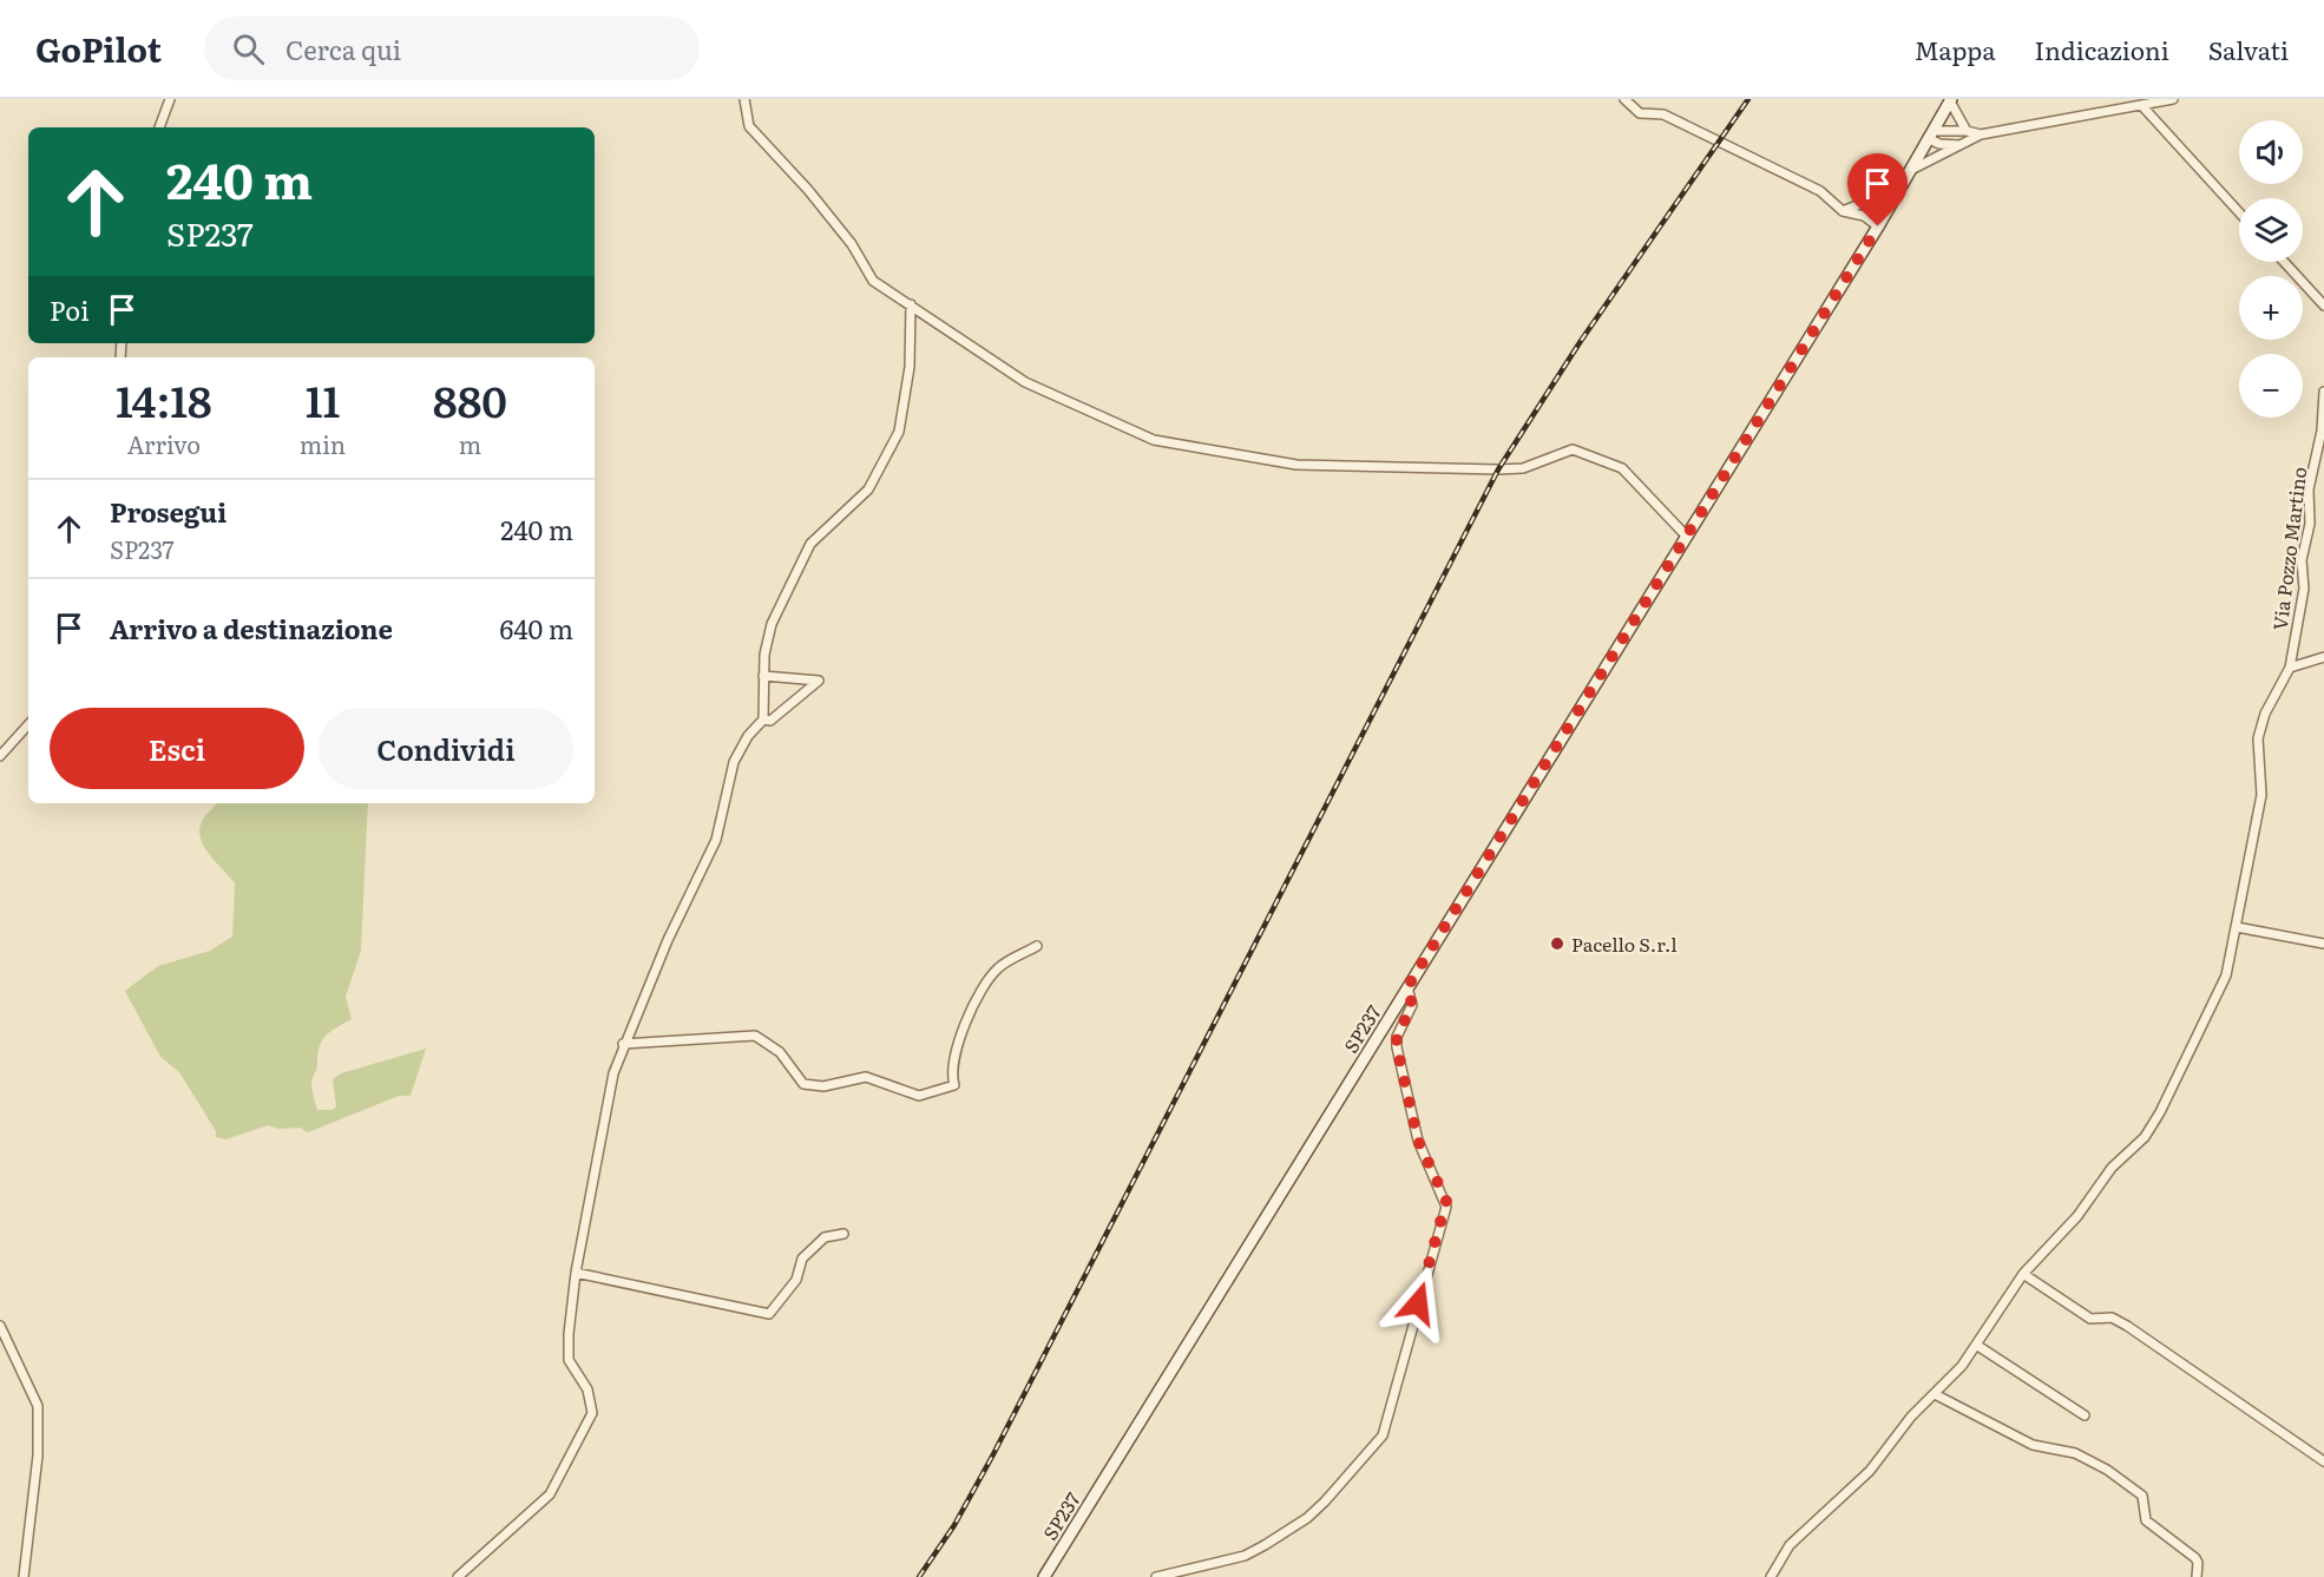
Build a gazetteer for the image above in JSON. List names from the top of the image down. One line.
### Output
{"streets":{"main road":["SP237"],"street":["Via Pozzo Martino"]},"places":["Pacello S.r.l"],"page":{"header":"GoPilot","search":"Cerca qui","nav":["Mappa","Indicazioni","Salvati"],"map_buttons":["+","−"],"turn":["240 m","SP237"],"then":"Poi","eta":["14:18","Arrivo","11","min","880","m"],"list":[{"name":"Prosegui","note":"SP237","value":"240 m"},{"name":"Arrivo a destinazione","value":"640 m"}],"buttons":["Esci","Condividi"]}}
